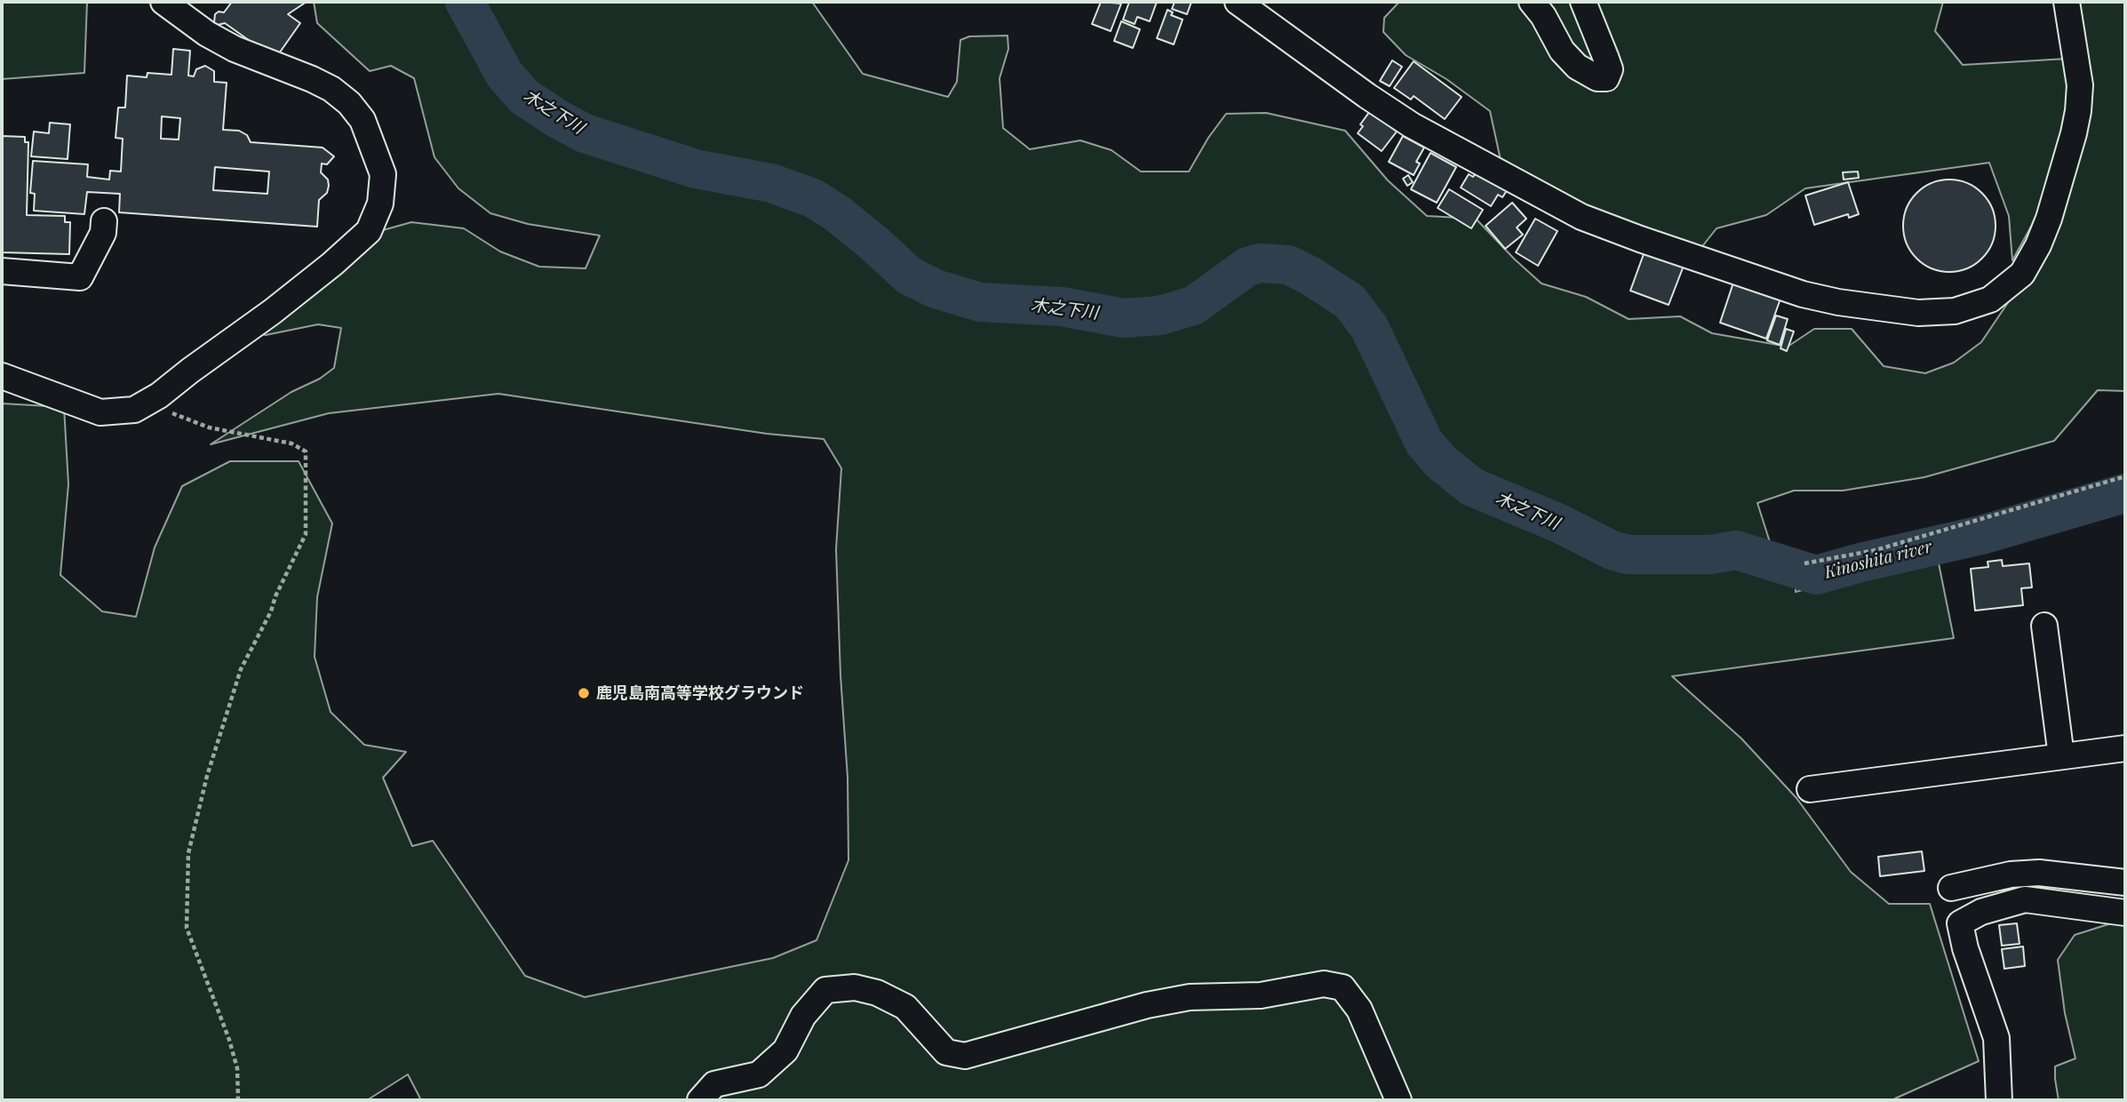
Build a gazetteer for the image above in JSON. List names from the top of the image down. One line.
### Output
{"water":["木之下川","Kinoshita river"],"places":["鹿児島南高等学校グラウンド"]}
